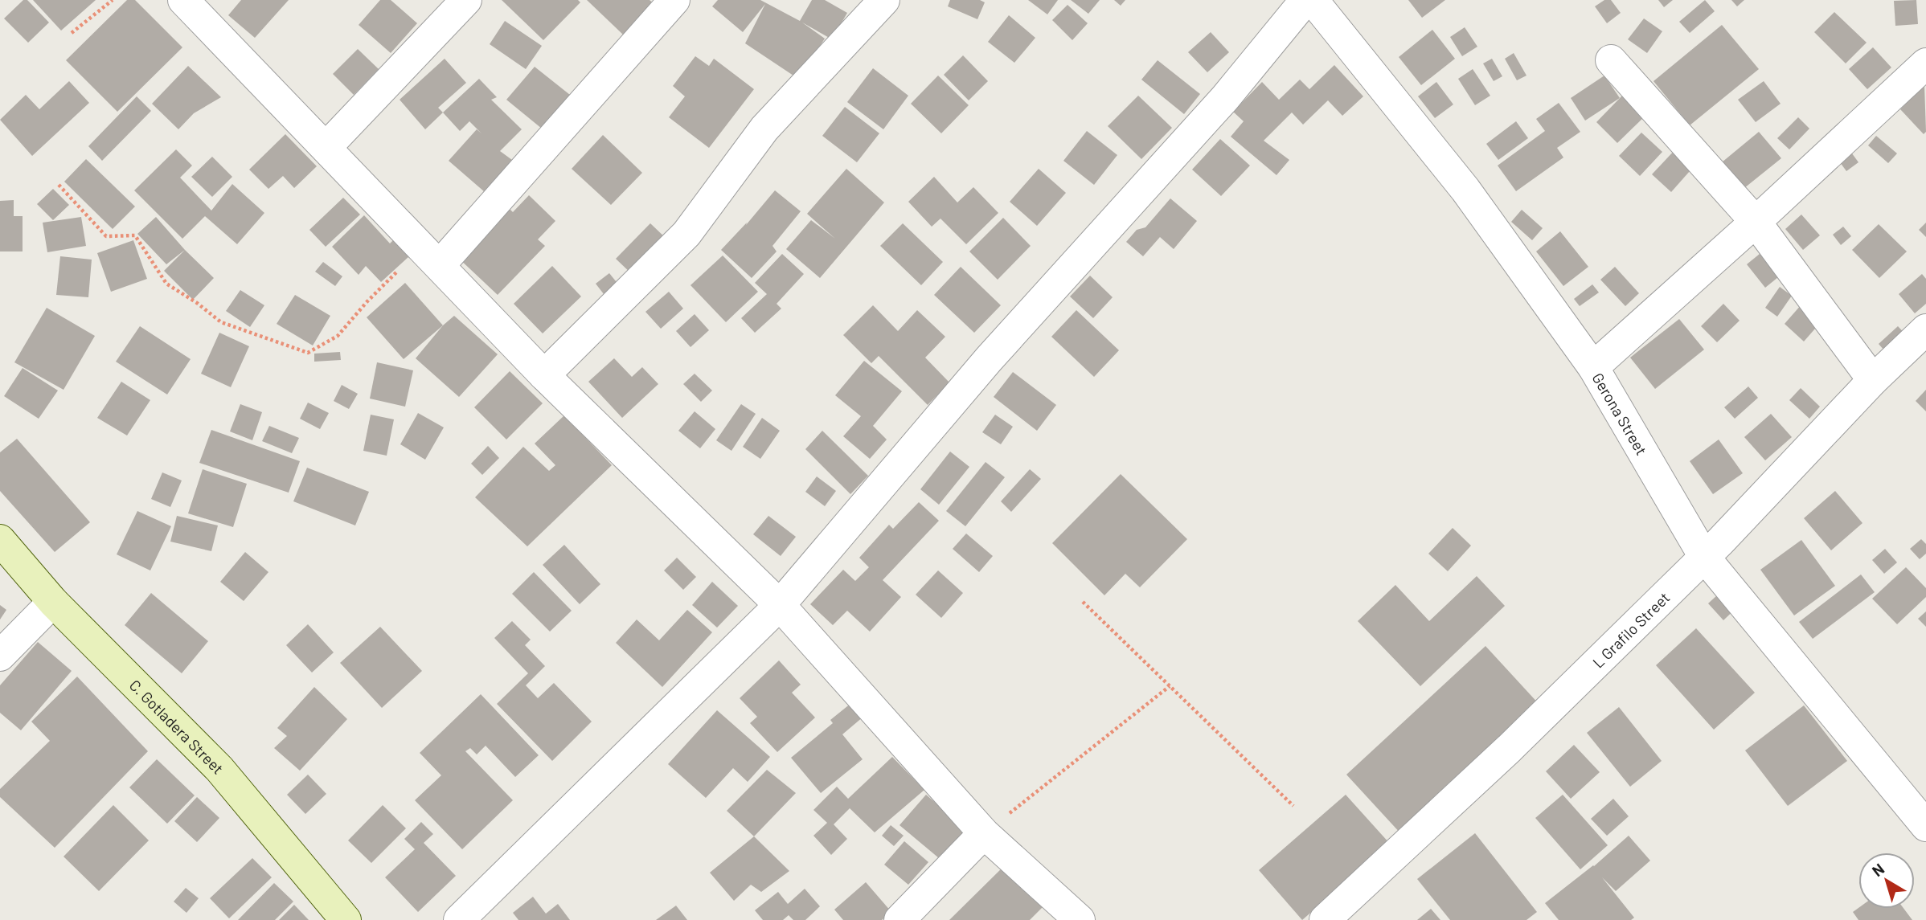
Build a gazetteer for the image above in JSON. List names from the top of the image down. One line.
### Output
{"streets":{"main road":["C. Gotladera Street"],"street":["Gerona Street","L Grafilo Street"]},"crossings":[["Gerona Street","L Grafilo Street"]],"north":"top left"}
